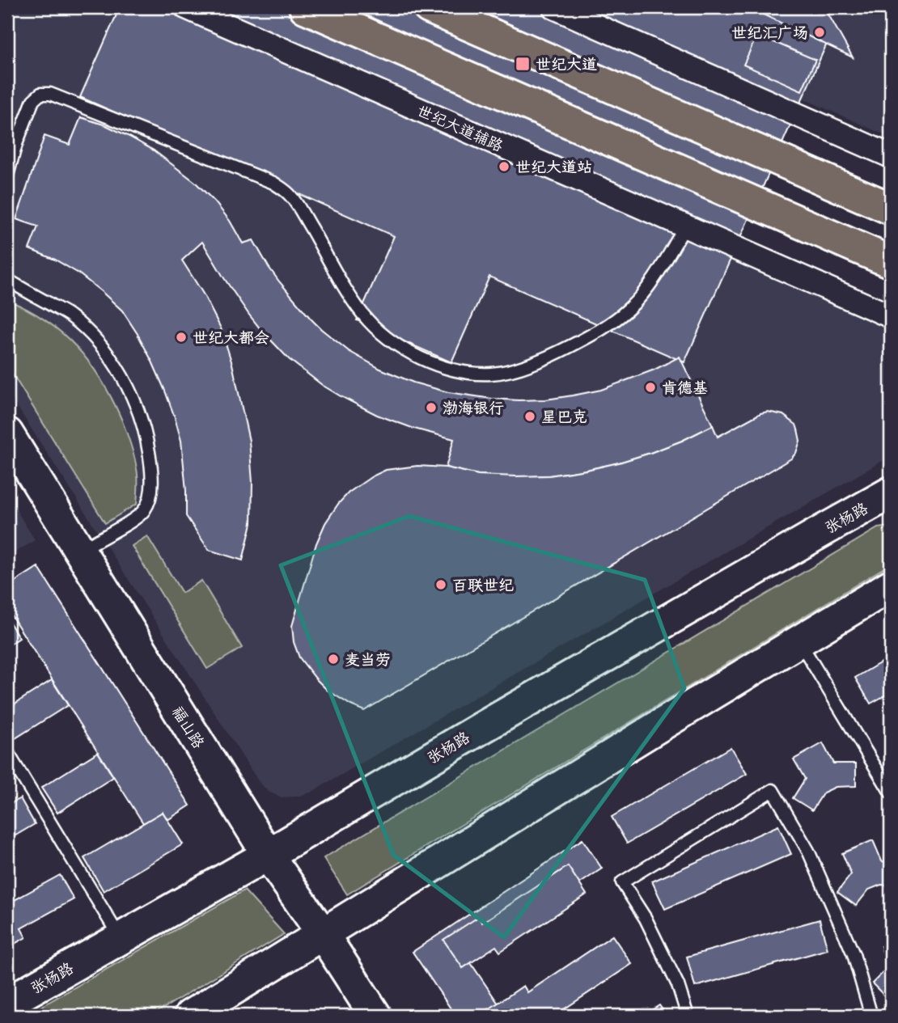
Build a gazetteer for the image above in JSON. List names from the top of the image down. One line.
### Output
{"streets":{"main road":["张杨路","福山路"],"street":["世纪大道辅路"]},"crossings":[["张杨路","福山路"]],"places":{"other":["世纪汇广场","世纪大道站","世纪大都会","肯德基","渤海银行","星巴克","百联世纪","麦当劳"],"transit":["世纪大道"]}}
